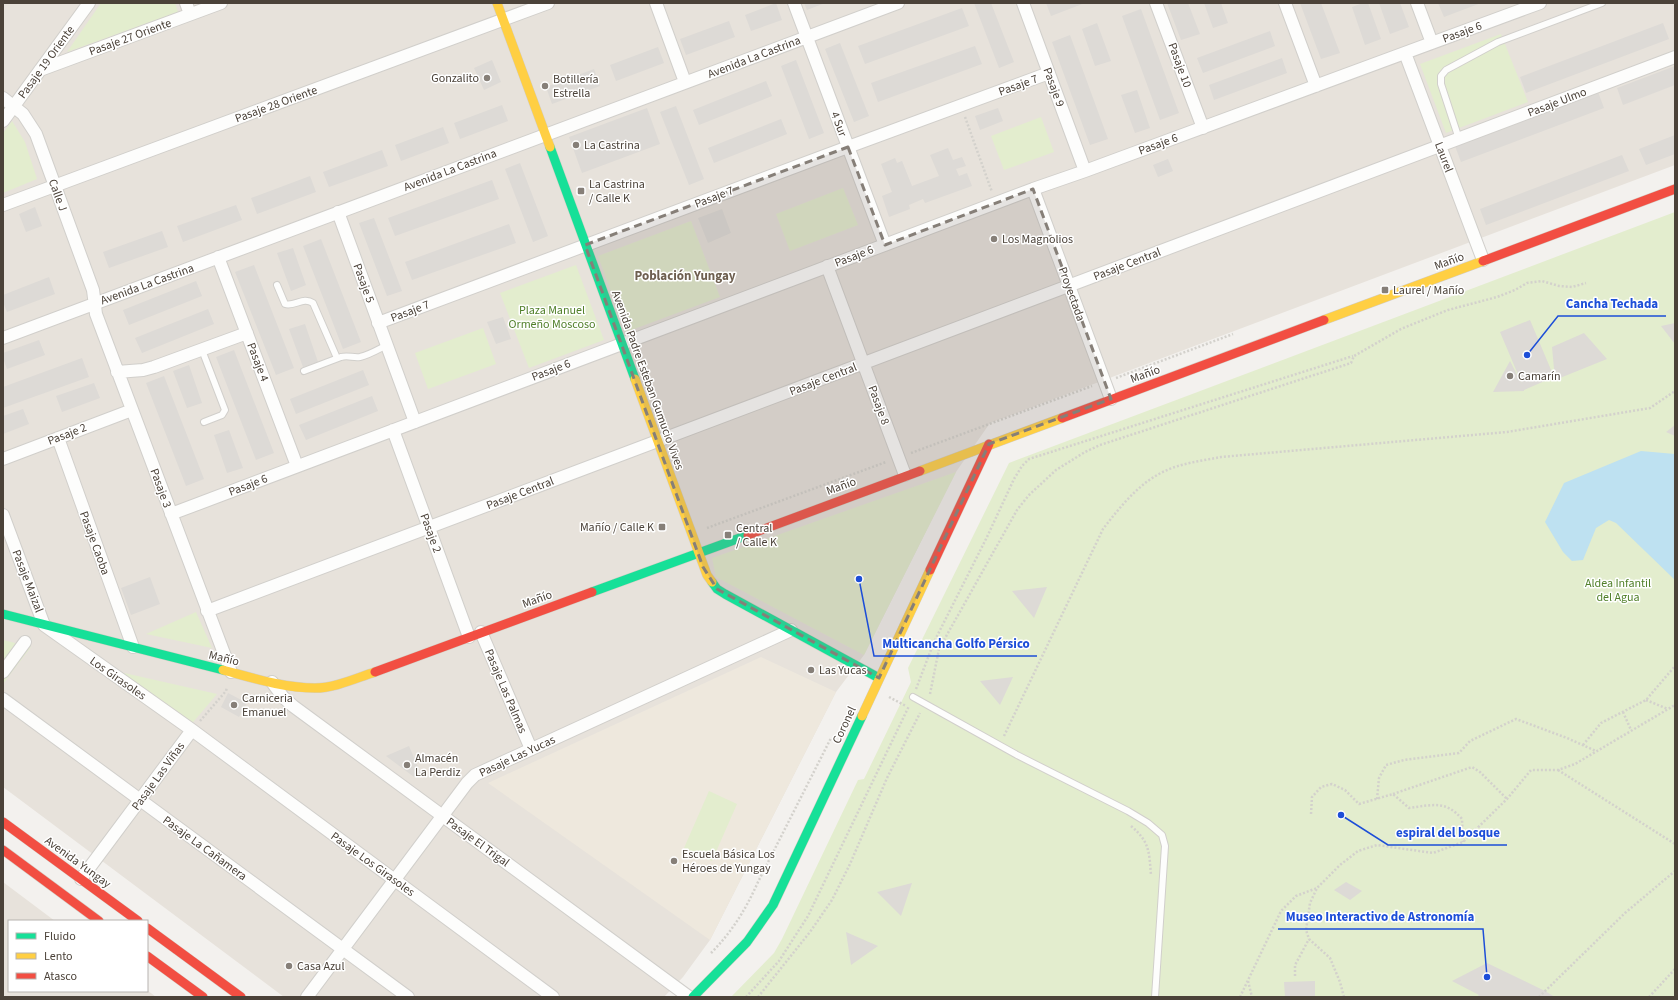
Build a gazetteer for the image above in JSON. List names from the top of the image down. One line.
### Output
{"streets":{"street":["Pasaje 6","Pasaje 27 Oriente","Avenida La Castrina","Pasaje 19 Oriente","Pasaje 10","Pasaje 7","Pasaje 9","Pasaje Ulmo","Pasaje 28 Oriente","4 Sur","Laurel","Calle J","Mañío","Pasaje Central","Pasaje 5","Proyectada","Pasaje 4","Avenida Padre Esteban Gumucio Vives","Pasaje 8","Pasaje 2","Pasaje 3","Pasaje Caoba","Pasaje Maizal","Los Girasoles","Pasaje Las Palmas","Coronel","Pasaje Las Yucas","Pasaje Las Viñas","Pasaje El Trigal","Pasaje La Cañamera","Avenida Yungay","Pasaje Los Girasoles"]},"crossings":[["Pasaje 6","Pasaje 10"],["Pasaje 6","Pasaje 9"],["Pasaje 6","4 Sur"],["Pasaje 6","Laurel"],["Pasaje 6","Pasaje 5"],["Pasaje 6","Proyectada"],["Pasaje 6","Pasaje 4"],["Pasaje 6","Avenida Padre Esteban Gumucio Vives"],["Pasaje 6","Pasaje 8"],["Pasaje 6","Pasaje 2"],["Pasaje 6","Pasaje 3"],["Pasaje 27 Oriente","Pasaje 19 Oriente"],["Avenida La Castrina","4 Sur"],["Avenida La Castrina","Calle J"],["Avenida La Castrina","Pasaje 5"],["Avenida La Castrina","Pasaje 4"],["Avenida La Castrina","Avenida Padre Esteban Gumucio Vives"],["Avenida La Castrina","Pasaje 3"],["Pasaje 19 Oriente","Calle J"],["Pasaje 7","Pasaje 9"],["Pasaje 7","4 Sur"],["Pasaje 7","Pasaje 5"],["Pasaje 7","Avenida Padre Esteban Gumucio Vives"],["Pasaje Ulmo","Laurel"],["Pasaje Ulmo","Pasaje Central"],["Pasaje 28 Oriente","Calle J"],["Pasaje 28 Oriente","Avenida Padre Esteban Gumucio Vives"],["Laurel","Mañío"],["Laurel","Pasaje Central"],["Calle J","Pasaje 3"],["Mañío","Proyectada"],["Mañío","Avenida Padre Esteban Gumucio Vives"],["Mañío","Pasaje 8"],["Mañío","Pasaje 2"],["Mañío","Pasaje 3"],["Mañío","Pasaje Caoba"],["Mañío","Pasaje Maizal"],["Mañío","Los Girasoles"],["Mañío","Pasaje Las Palmas"],["Mañío","Coronel"],["Mañío","Pasaje Las Viñas"],["Mañío","Pasaje El Trigal"],["Pasaje Central","Proyectada"],["Pasaje Central","Avenida Padre Esteban Gumucio Vives"],["Pasaje Central","Pasaje 8"],["Pasaje Central","Pasaje 2"],["Pasaje Central","Pasaje 3"],["Avenida Padre Esteban Gumucio Vives","Coronel"],["Avenida Padre Esteban Gumucio Vives","Pasaje Las Yucas"],["Pasaje 2","Pasaje 3"],["Pasaje 2","Pasaje Caoba"],["Pasaje 3","Pasaje Las Viñas"],["Pasaje Maizal","Los Girasoles"],["Los Girasoles","Pasaje Las Viñas"],["Los Girasoles","Pasaje Los Girasoles"],["Pasaje Las Palmas","Pasaje Las Yucas"],["Pasaje Las Yucas","Pasaje El Trigal"],["Pasaje Las Yucas","Pasaje La Cañamera"],["Pasaje Las Yucas","Pasaje Los Girasoles"],["Pasaje Las Viñas","Pasaje La Cañamera"],["Pasaje Las Viñas","Avenida Yungay"],["Pasaje Las Viñas","Pasaje Los Girasoles"]],"districts":["Población Yungay"],"parks":["Plaza Manuel Ormeño Moscoso","Aldea Infantil del Agua"],"places":{"other":["Gonzalito","Botillería Estrella","La Castrina","Los Magnolios","Cancha Techada","Camarín","Multicancha Golfo Pérsico","Las Yucas","Carniceria Emanuel","Almacén La Perdiz","espiral del bosque","Escuela Básica Los Héroes de Yungay","Casa Azul","Museo Interactivo de Astronomía"],"transit":["La Castrina / Calle K","Laurel / Mañío","Mañío / Calle K","Central / Calle K"]},"legend":["Fluido","Lento","Atasco"]}
